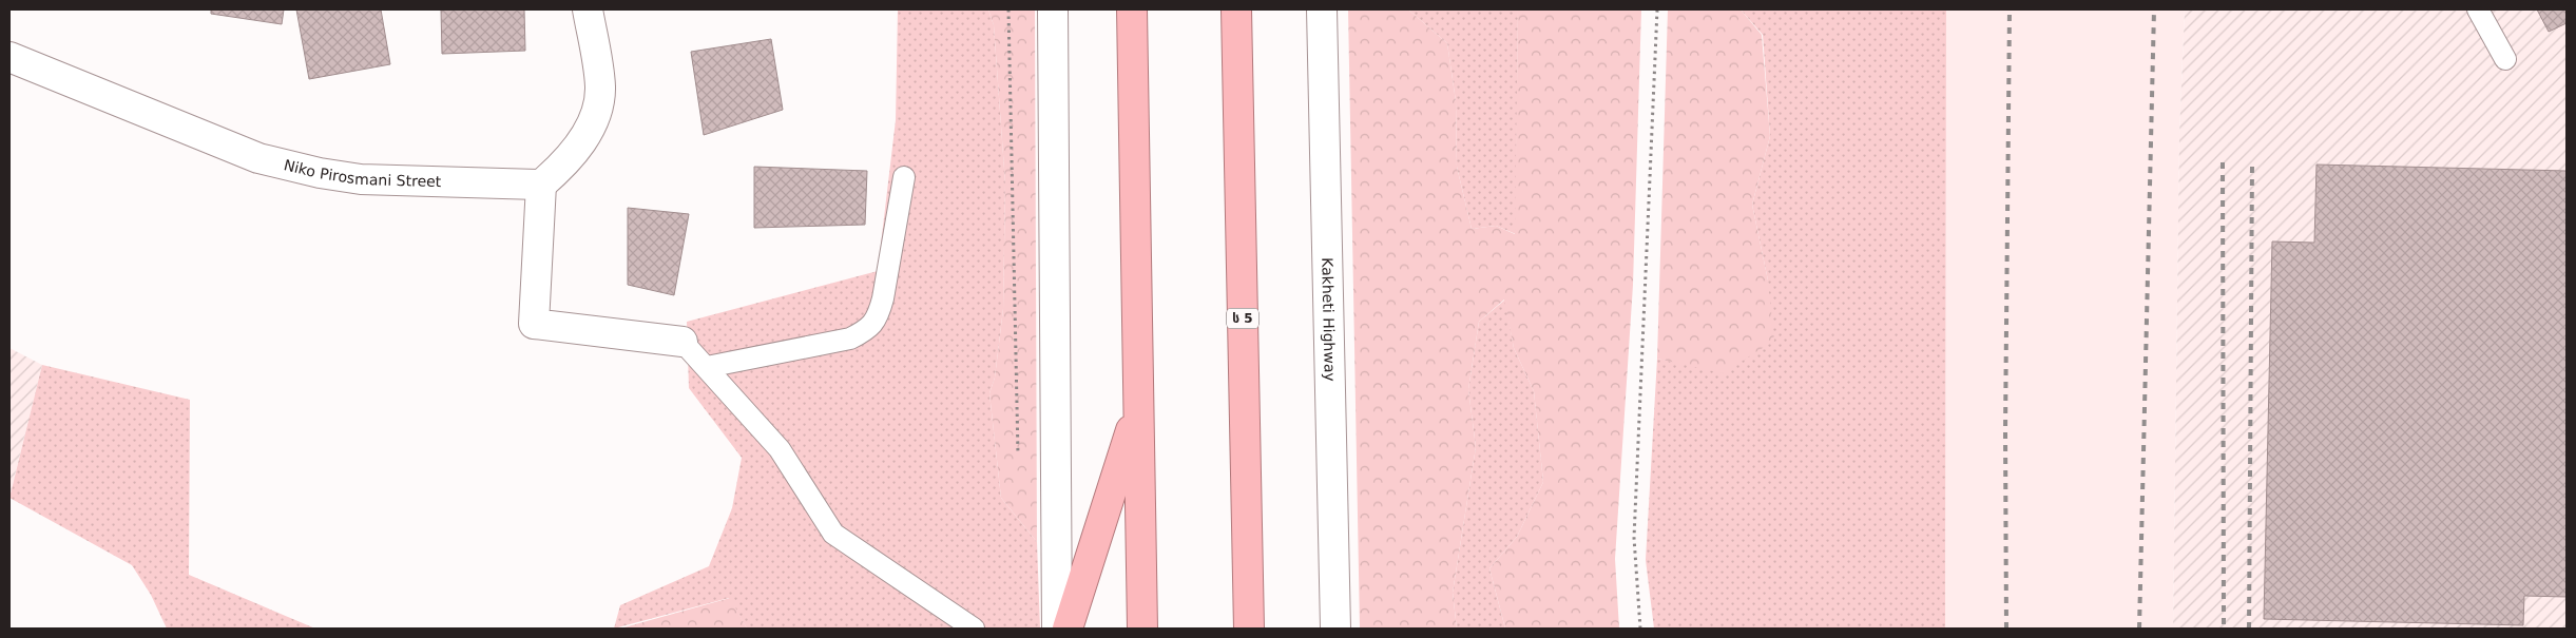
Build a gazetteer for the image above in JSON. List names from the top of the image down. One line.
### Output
{"streets":{"highway":["ს 5"],"street":["Niko Pirosmani Street","Kakheti Highway"]}}
